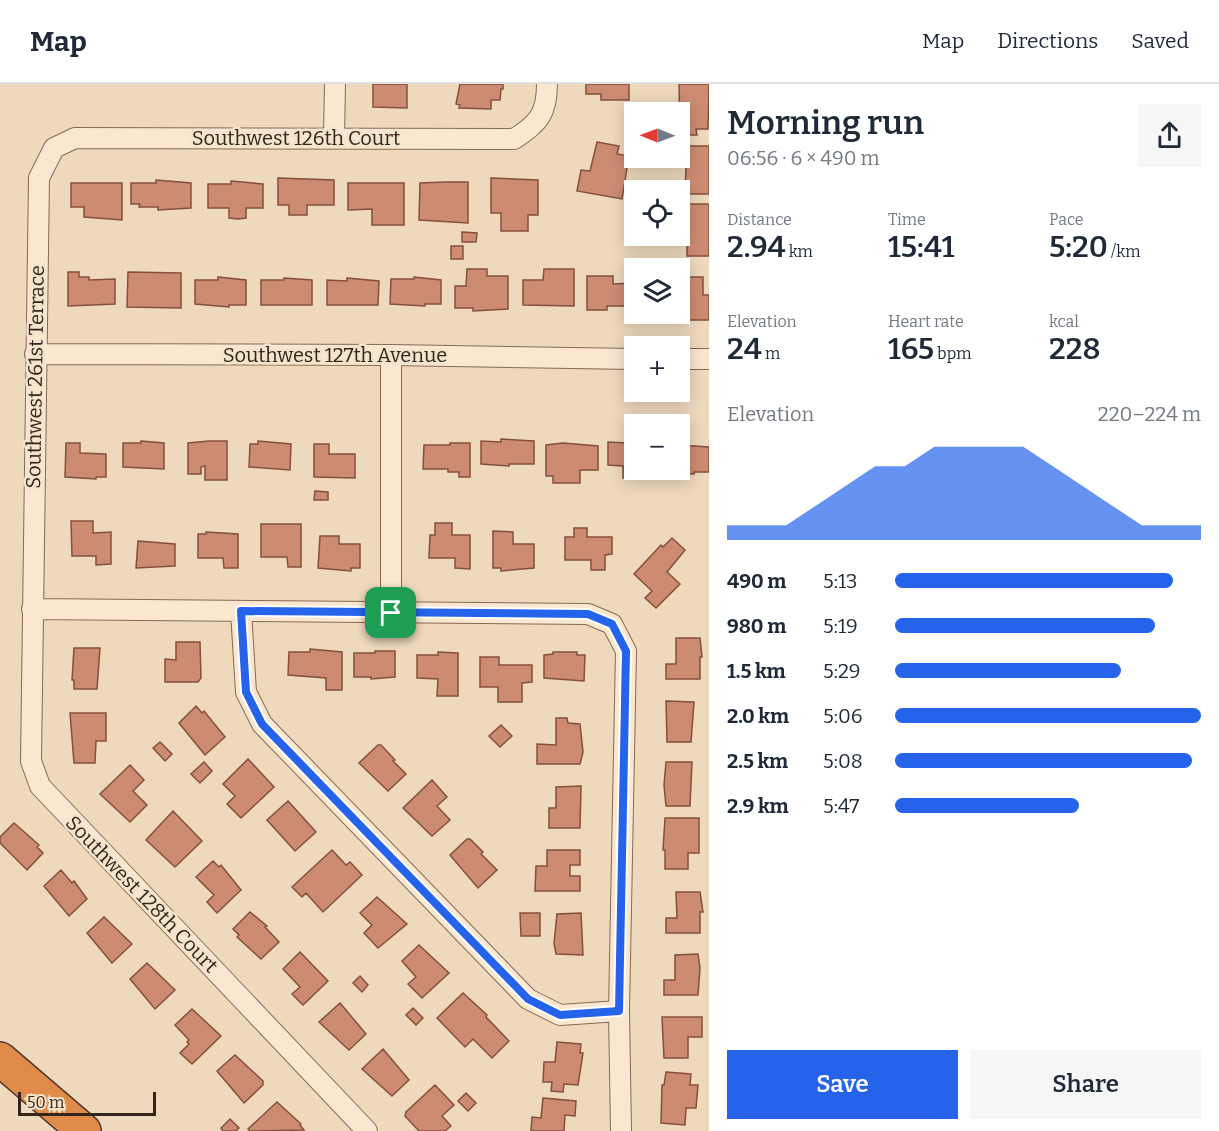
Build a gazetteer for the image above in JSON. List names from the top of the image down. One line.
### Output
{"streets":{"street":["Southwest 126th Court","Southwest 127th Avenue","Southwest 261st Terrace","Southwest 128th Court"]},"crossings":[["Southwest 126th Court","Southwest 261st Terrace"],["Southwest 127th Avenue","Southwest 261st Terrace"],["Southwest 261st Terrace","Southwest 128th Court"]],"scale_bar":"50 m","north":"left","page":{"header":"Map","nav":["Map","Directions","Saved"],"heading":["Morning run","06:56 · 6 × 490 m"],"map_buttons":["+","−"],"stats":[["Distance","2.94 km"],["Time","15:41"],["Pace","5:20 /km"],["Elevation","24 m"],["Heart rate","165 bpm"],["kcal","228"]],"chart":["Elevation","220–224 m"],"list":[{"name":"490 m","note":"5:13"},{"name":"980 m","note":"5:19"},{"name":"1.5 km","note":"5:29"},{"name":"2.0 km","note":"5:06"},{"name":"2.5 km","note":"5:08"},{"name":"2.9 km","note":"5:47"}],"buttons":["Save","Share"],"scale":"50 m"}}
